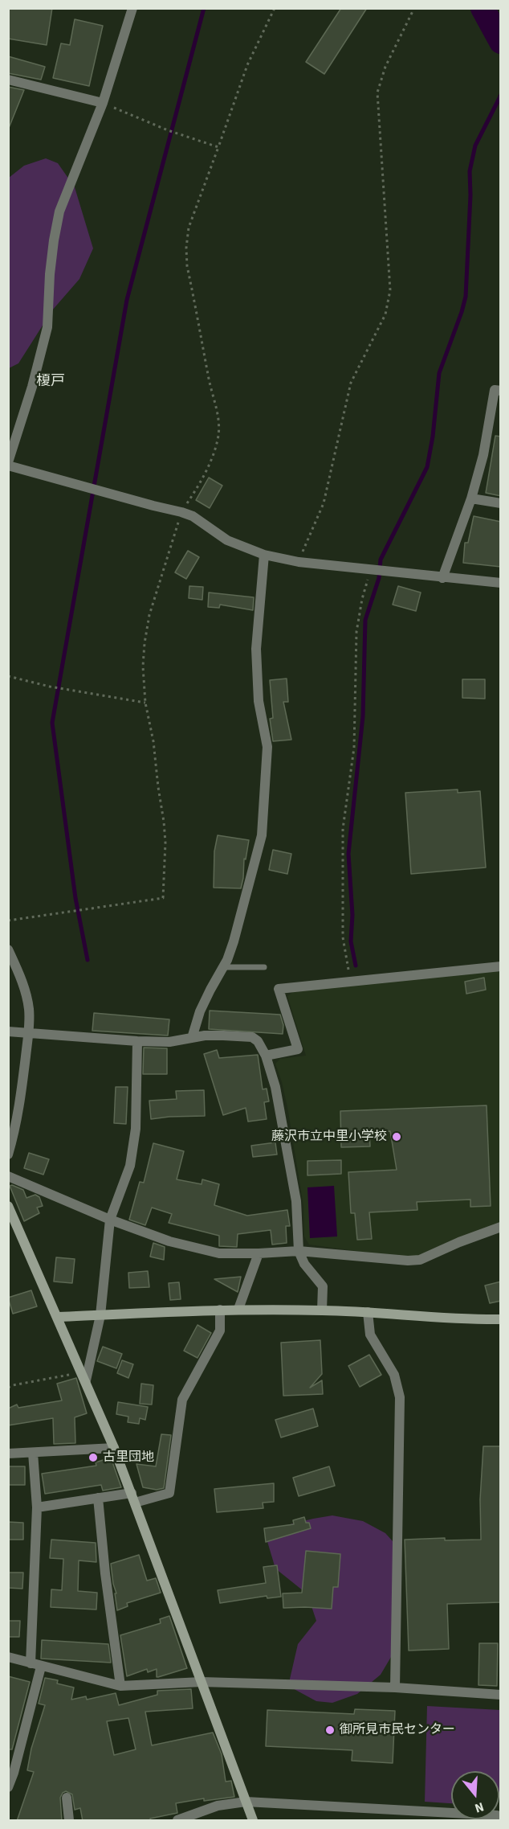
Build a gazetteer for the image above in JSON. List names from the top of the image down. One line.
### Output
{"districts":["榎戸"],"places":["藤沢市立中里小学校","古里団地","御所見市民センター"],"north":"bottom"}
